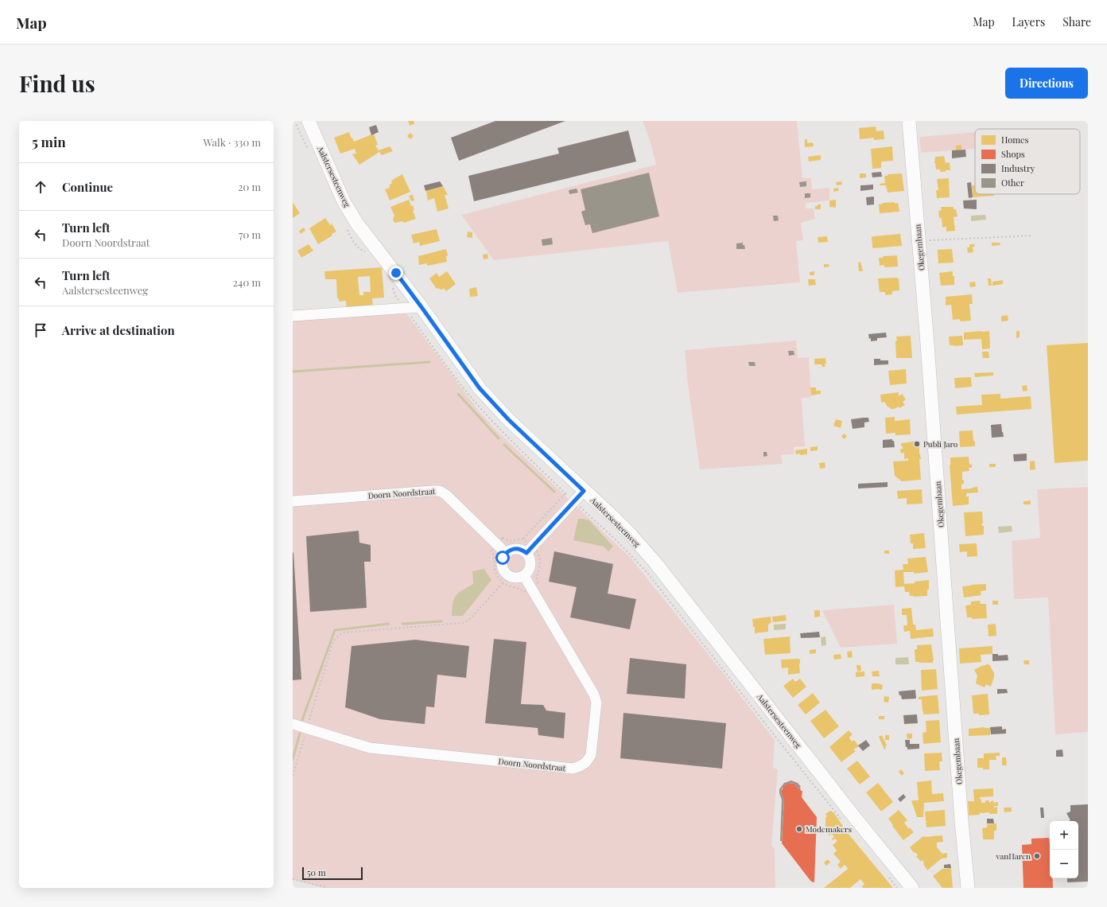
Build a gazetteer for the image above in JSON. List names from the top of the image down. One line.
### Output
{"streets":{"main road":["Aalstersesteenweg","Okegembaan"],"street":["Doorn Noordstraat"]},"places":["Publi Jaro","Modemakers","vanHaren"],"legend":["Homes","Shops","Industry","Other"],"scale_bar":"50 m","page":{"header":"Map","nav":["Map","Layers","Share"],"buttons":"Directions","title":"Find us","heading":["5 min","Walk · 330 m"],"list":[["Continue","20 m"],["Turn left","Doorn Noordstraat","70 m"],["Turn left","Aalstersesteenweg","240 m"],"Arrive at destination"],"map_buttons":["+","−"],"scale":"50 m"}}
